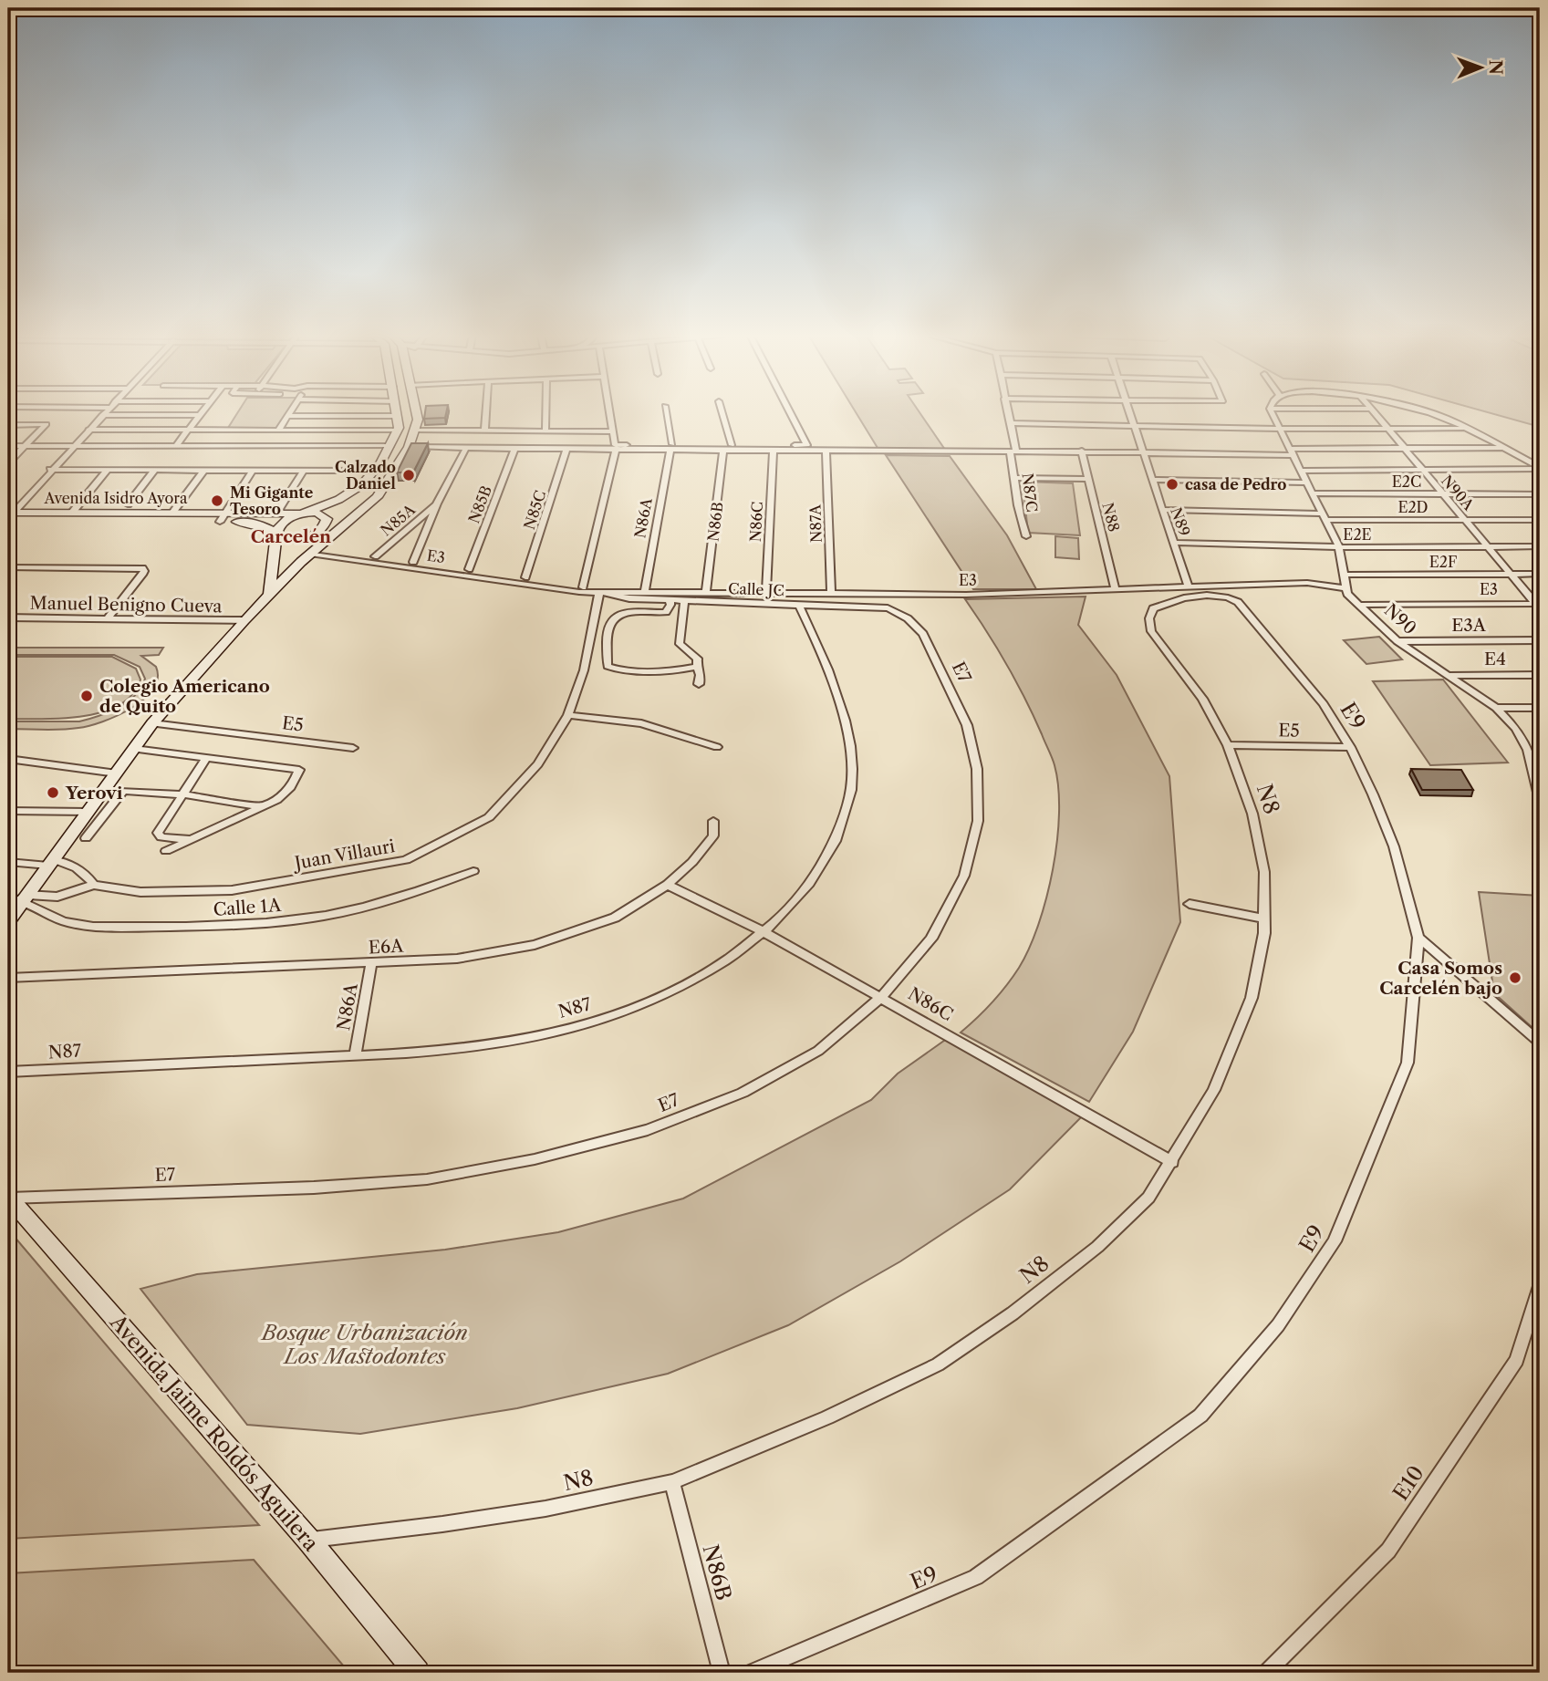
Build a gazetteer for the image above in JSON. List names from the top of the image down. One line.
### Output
{"streets":{"street":["E2C","N87C","N90A","Avenida Isidro Ayora","N85B","E2D","N85C","N88","N86A","N85A","N86B","N86C","N89","N87A","E2E","E3","E2F","Calle JC","Manuel Benigno Cueva","N90","E3A","E4","E7","E9","E5","N8","Juan Villauri","Calle 1A","E6A","N87","Avenida Jaime Roldós Aguilera","E10"]},"crossings":[["E2C","N90A"],["N90A","E2D"],["N90A","E2E"],["N90A","E3"],["N90A","E2F"],["Avenida Isidro Ayora","E3"],["N85B","E3"],["E2D","N89"],["N85C","E3"],["N88","E3"],["N86A","E3"],["N86A","E6A"],["N86A","N87"],["N85A","E3"],["N86B","E3"],["N86B","N8"],["N86C","E3"],["N86C","E7"],["N86C","N8"],["N86C","E6A"],["N86C","N87"],["N89","E2E"],["N89","E3"],["N87A","E3"],["E3","Calle JC"],["E3","N90"],["E3","Juan Villauri"],["Calle JC","E7"],["Calle JC","Juan Villauri"],["Calle JC","N87"],["N90","E3A"],["N90","E4"],["E7","Avenida Jaime Roldós Aguilera"],["E9","E5"],["E9","N8"],["E5","N8"],["N8","Avenida Jaime Roldós Aguilera"],["Juan Villauri","Calle 1A"]],"districts":["Carcelén"],"parks":["Bosque Urbanización Los Mastodontes"],"places":["Calzado Daniel","casa de Pedro","Mi Gigante Tesoro","Colegio Americano de Quito","Yerovi","Casa Somos Carcelén bajo"],"north":"right"}
